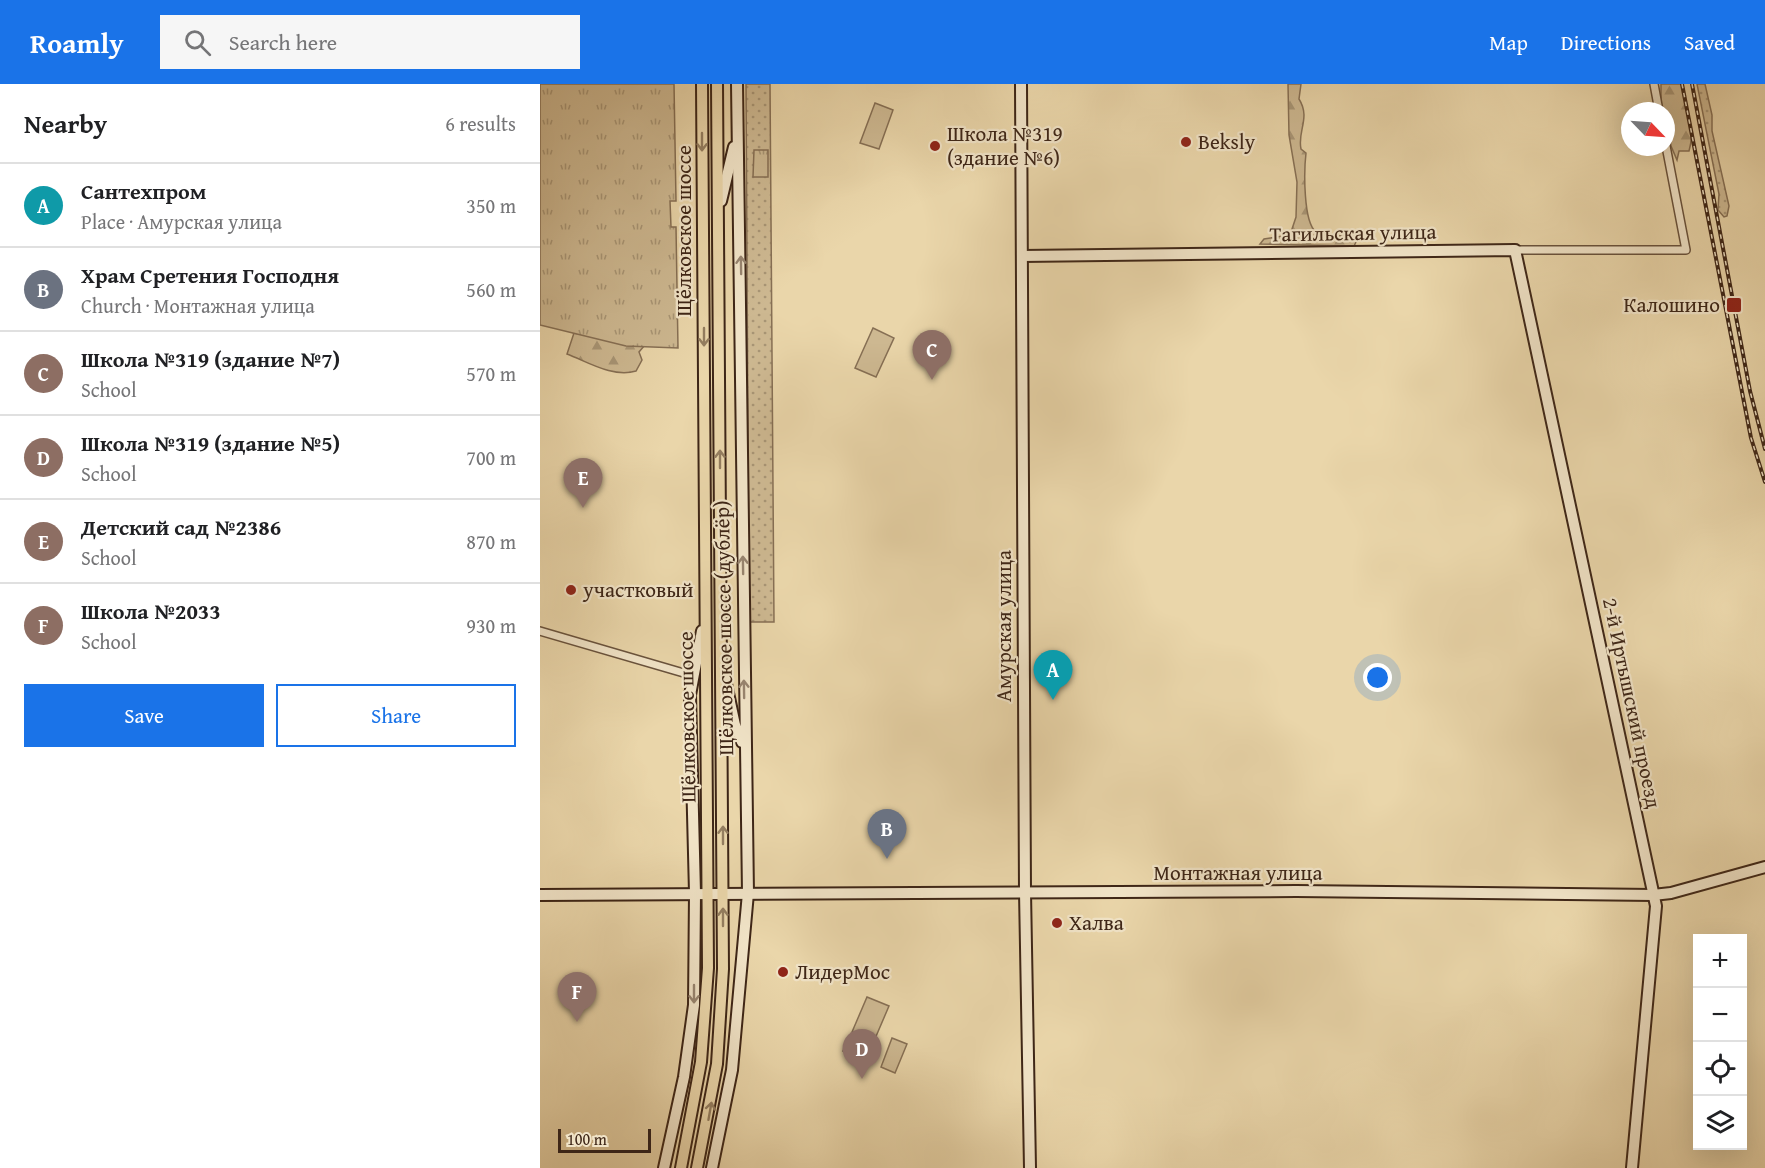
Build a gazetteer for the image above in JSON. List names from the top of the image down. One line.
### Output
{"streets":{"main road":["Щёлковское шоссе"],"street":["Тагильская улица","Амурская улица","Щёлковское шоссе (дублёр)","2-й Иртышский проезд","Монтажная улица"]},"crossings":[["Щёлковское шоссе","Щёлковское шоссе (дублёр)"],["Щёлковское шоссе","Монтажная улица"],["Тагильская улица","Амурская улица"],["Тагильская улица","2-й Иртышский проезд"],["Амурская улица","Монтажная улица"],["Щёлковское шоссе (дублёр)","Монтажная улица"],["2-й Иртышский проезд","Монтажная улица"]],"places":{"other":["Beksly","Школа №319 (здание №6)","участковый","Халва","ЛидерМос"],"transit":["Калошино"]},"scale_bar":"100 m","north":"bottom right","page":{"header":"Roamly","search":"Search here","nav":["Map","Directions","Saved"],"heading":["Nearby","6 results"],"list":[{"mark":"A","name":"Сантехпром","note":"Place · Амурская улица","value":"350 m"},{"mark":"B","name":"Храм Сретения Господня","note":"Church · Монтажная улица","value":"560 m"},{"mark":"C","name":"Школа №319 (здание №7)","note":"School","value":"570 m"},{"mark":"D","name":"Школа №319 (здание №5)","note":"School","value":"700 m"},{"mark":"E","name":"Детский сад №2386","note":"School","value":"870 m"},{"mark":"F","name":"Школа №2033","note":"School","value":"930 m"}],"pins":["C","E","A","B","F","D"],"buttons":["Save","Share"],"map_buttons":["+","−"],"scale":"100 m"}}
